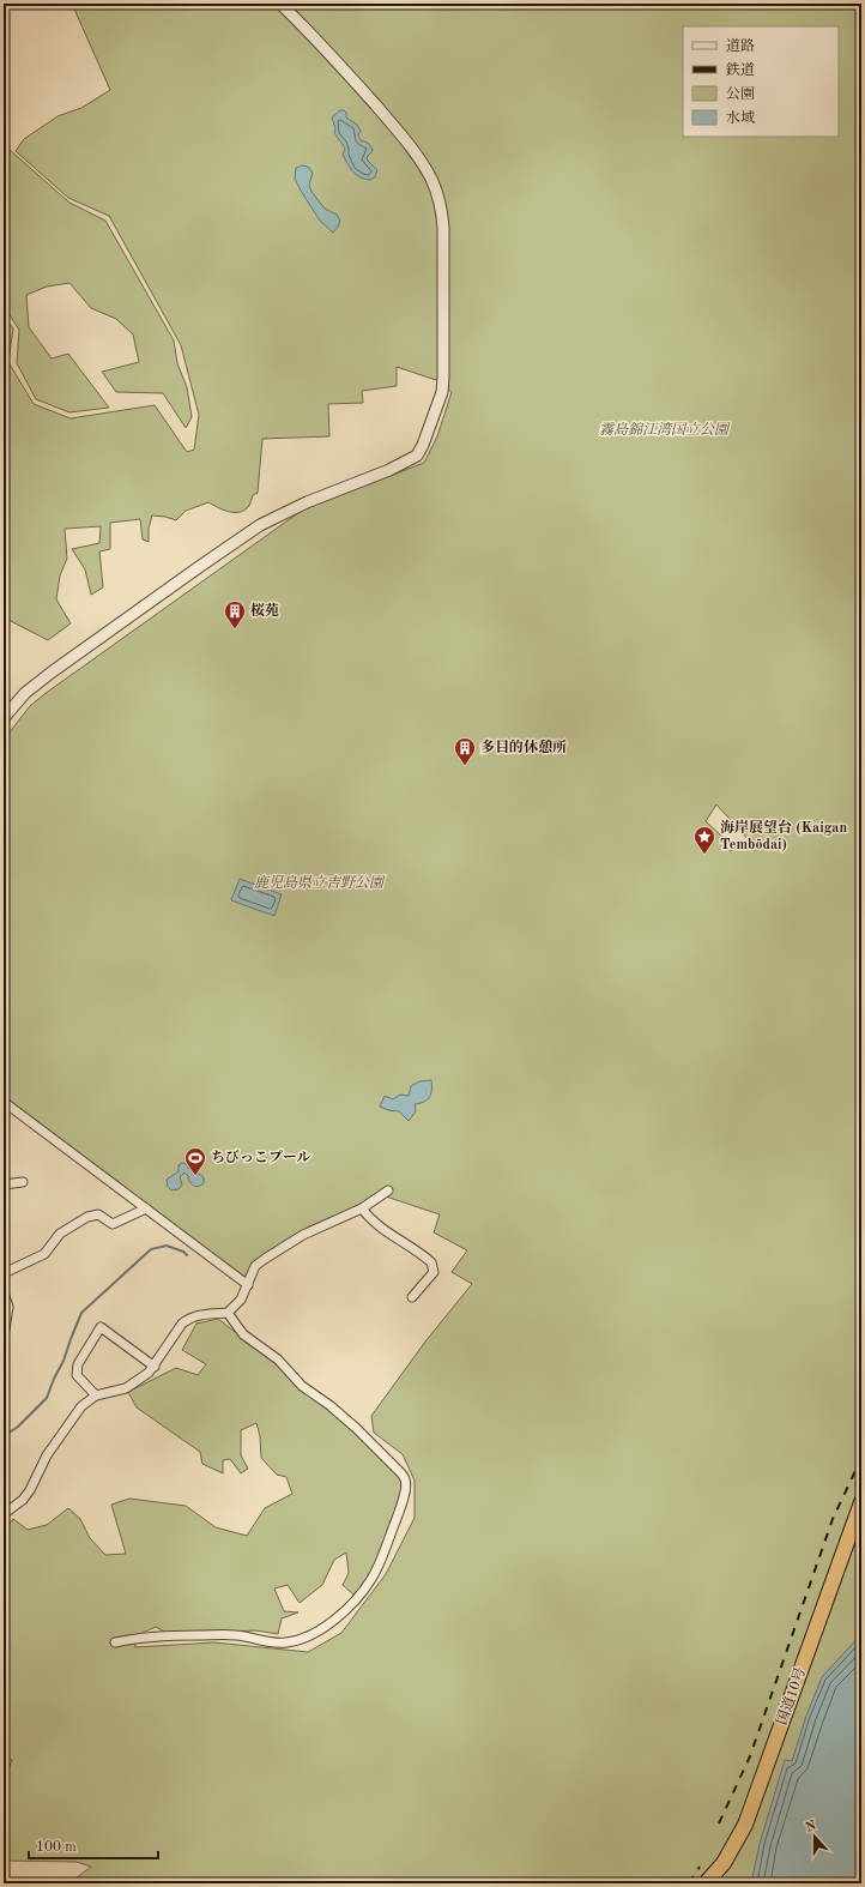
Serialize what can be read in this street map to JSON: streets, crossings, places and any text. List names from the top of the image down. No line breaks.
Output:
{"streets":{"highway":["国道10号"]},"parks":["霧島錦江湾国立公園","鹿児島県立吉野公園"],"places":{"building":["桜苑","多目的休憩所"],"place":["海岸展望台 (Kaigan Tembōdai)"],"sports":["ちびっこプール"]},"legend":["道路","鉄道","公園","水域"],"scale_bar":"100 m","north":"top"}
